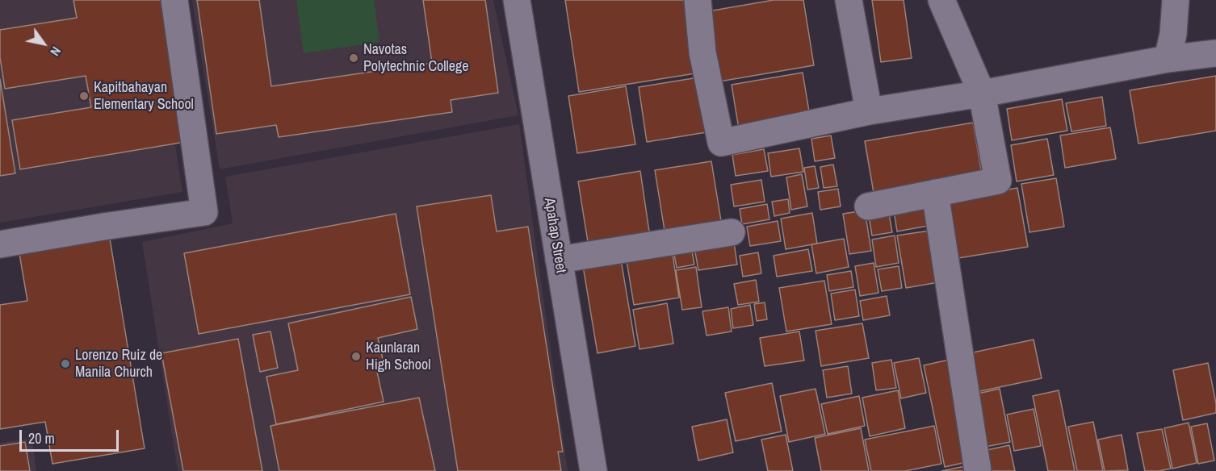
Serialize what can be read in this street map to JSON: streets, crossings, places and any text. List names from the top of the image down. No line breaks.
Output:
{"streets":{"street":["Apahap Street"]},"places":["Navotas Polytechnic College","Kapitbahayan Elementary School","Kaunlaran High School","Lorenzo Ruiz de Manila Church"],"scale_bar":"20 m","north":"bottom right"}
